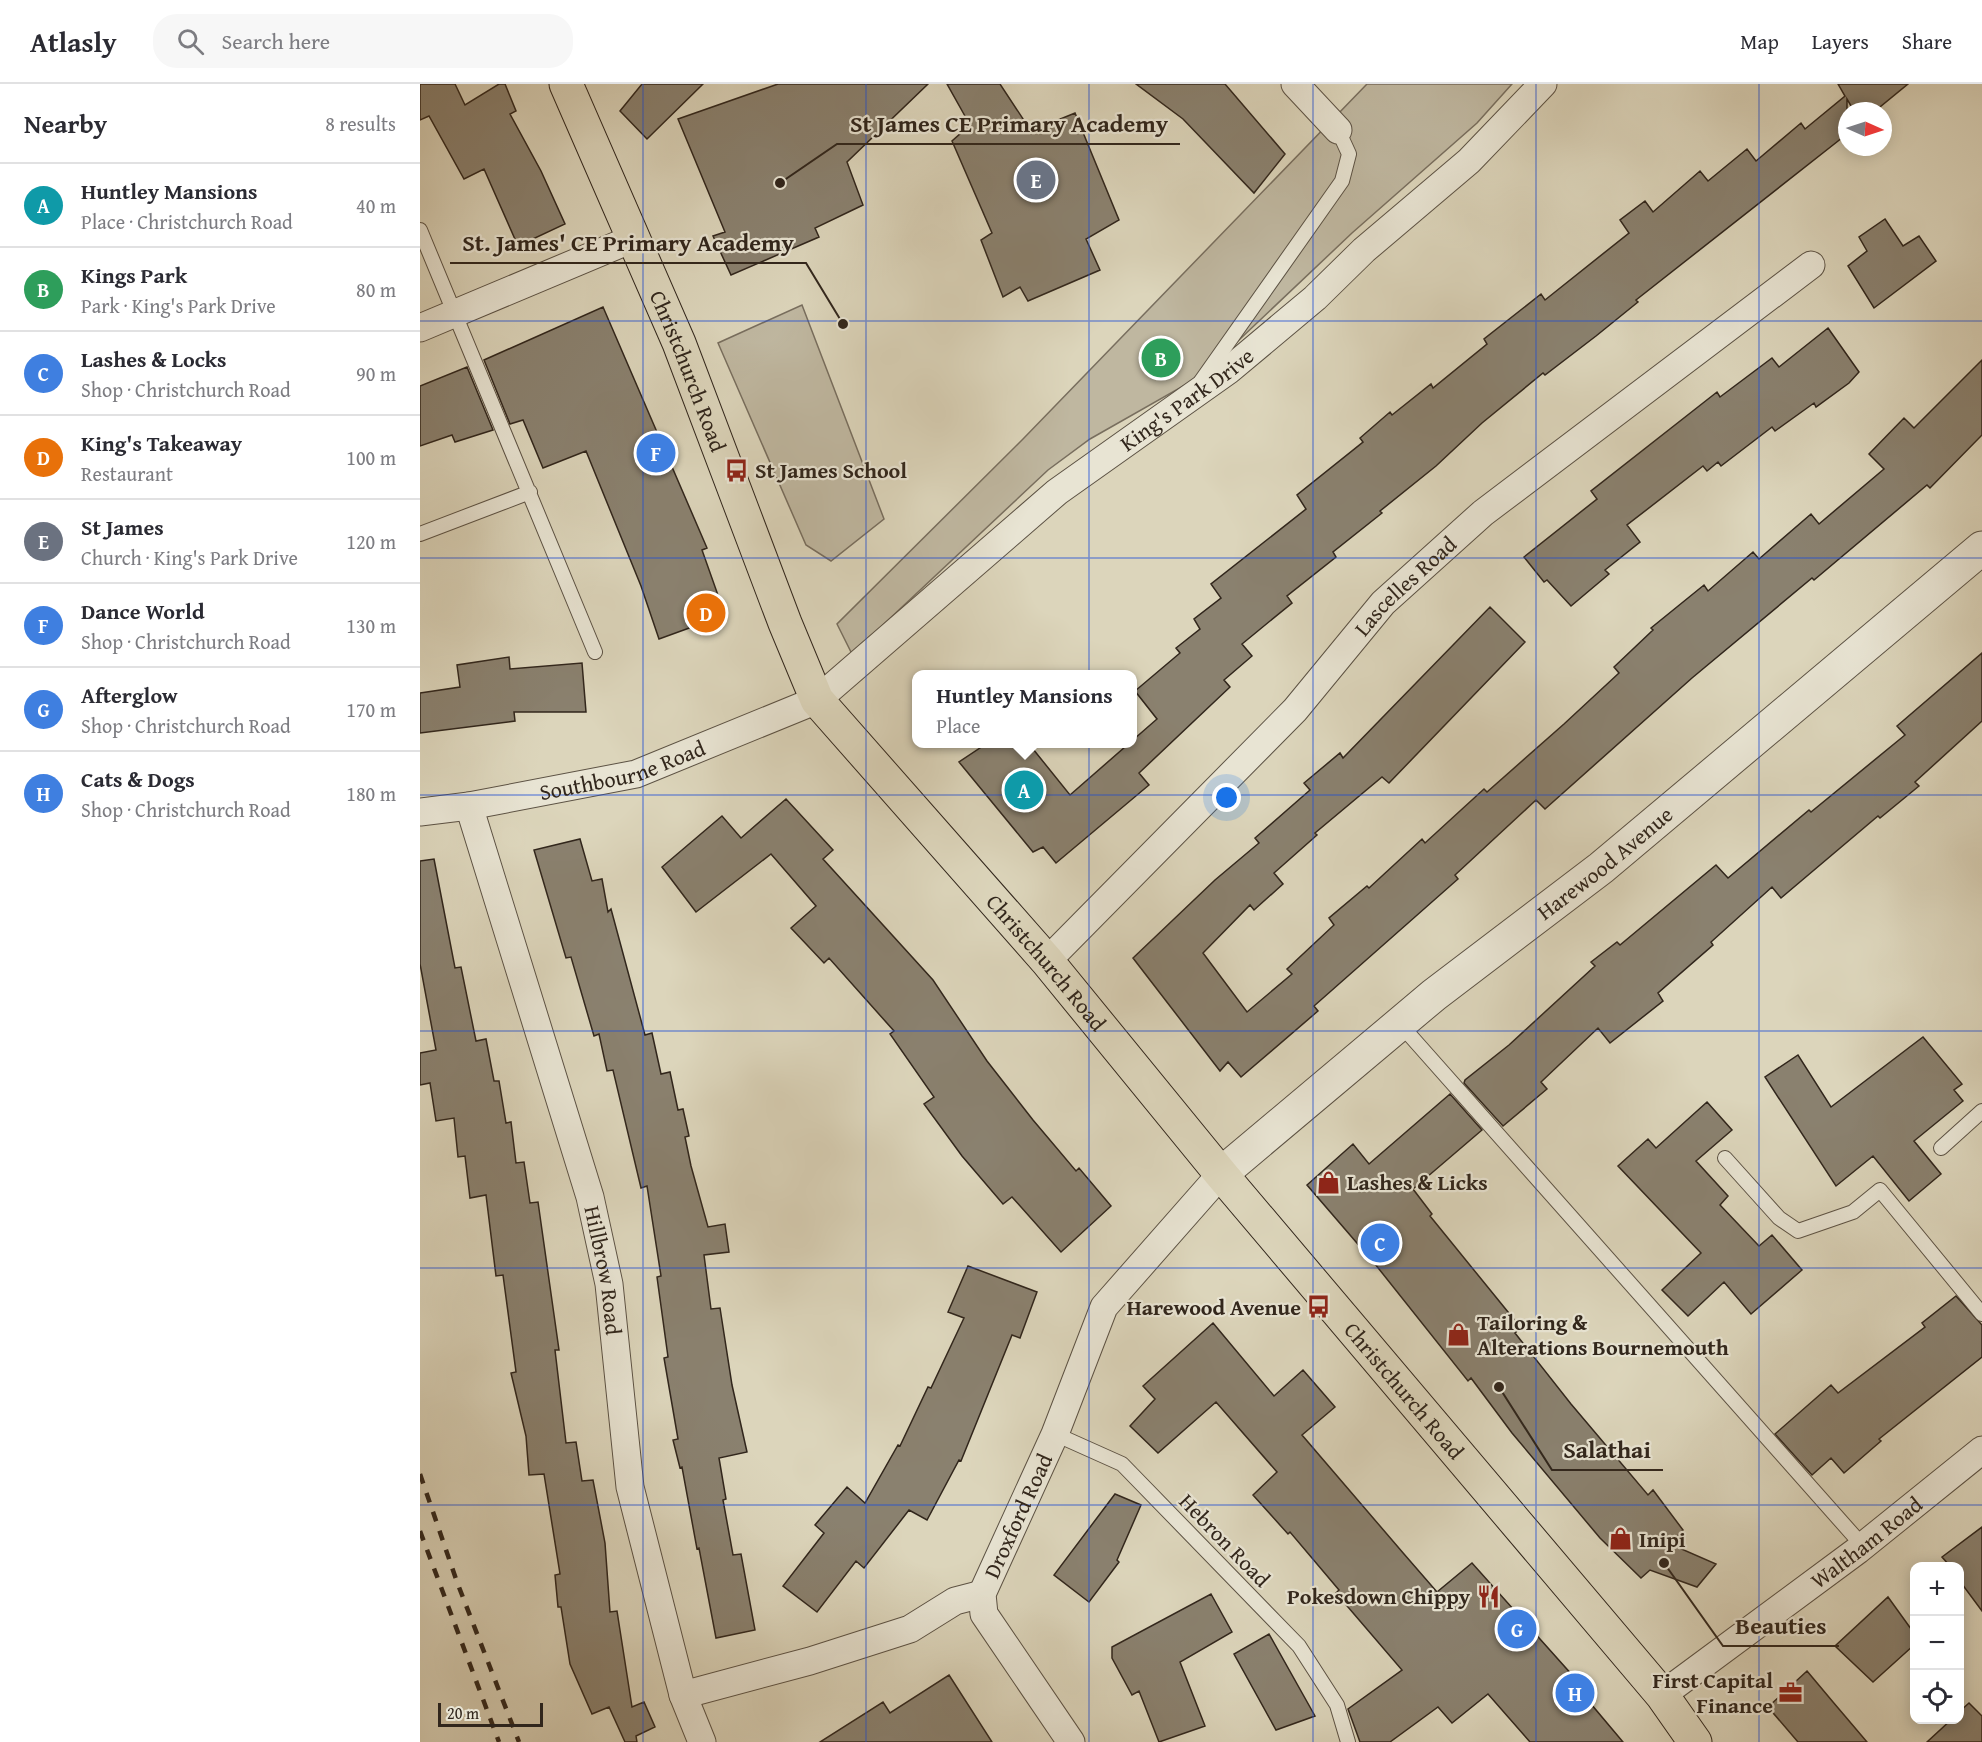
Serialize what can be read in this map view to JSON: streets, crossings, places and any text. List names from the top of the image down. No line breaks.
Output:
{"streets":{"main road":["Christchurch Road"],"street":["King's Park Drive","Lascelles Road","Southbourne Road","Harewood Avenue","Hillbrow Road","Droxford Road","Waltham Road"],"lane":["Hebron Road"]},"crossings":[["Christchurch Road","King's Park Drive"],["Christchurch Road","Lascelles Road"],["Christchurch Road","Southbourne Road"],["Christchurch Road","Harewood Avenue"],["Christchurch Road","Droxford Road"],["Christchurch Road","Waltham Road"],["King's Park Drive","Southbourne Road"],["Southbourne Road","Hillbrow Road"],["Harewood Avenue","Droxford Road"],["Hillbrow Road","Droxford Road"],["Droxford Road","Hebron Road"]],"places":{"other":["St James CE Primary Academy","St. James' CE Primary Academy","Salathai","Beauties"],"bus stop":["St James School","Harewood Avenue"],"shop":["Lashes & Licks","Tailoring & Alterations Bournemouth","Inipi"],"restaurant":["Pokesdown Chippy"],"office":["First Capital Finance"]},"scale_bar":"20 m","north":"right","page":{"header":"Atlasly","search":"Search here","nav":["Map","Layers","Share"],"heading":["Nearby","8 results"],"pins":["E","B","F","D","A","C","G","H"],"list":[{"mark":"A","name":"Huntley Mansions","note":"Place · Christchurch Road","value":"40 m"},{"mark":"B","name":"Kings Park","note":"Park · King's Park Drive","value":"80 m"},{"mark":"C","name":"Lashes & Locks","note":"Shop · Christchurch Road","value":"90 m"},{"mark":"D","name":"King's Takeaway","note":"Restaurant","value":"100 m"},{"mark":"E","name":"St James","note":"Church · King's Park Drive","value":"120 m"},{"mark":"F","name":"Dance World","note":"Shop · Christchurch Road","value":"130 m"},{"mark":"G","name":"Afterglow","note":"Shop · Christchurch Road","value":"170 m"},{"mark":"H","name":"Cats & Dogs","note":"Shop · Christchurch Road","value":"180 m"}],"popup":["Huntley Mansions","Place"],"map_buttons":["+","−"],"scale":"20 m"}}
